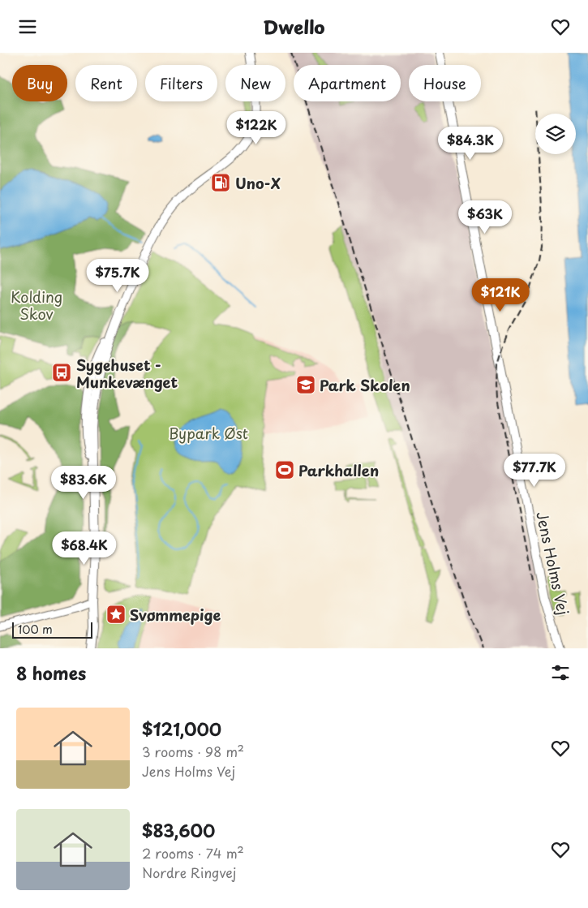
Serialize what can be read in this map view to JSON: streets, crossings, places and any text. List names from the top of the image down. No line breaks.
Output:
{"streets":{"main road":["Jens Holms Vej"]},"parks":["Kolding Skov","Bypark Øst"],"places":{"fuel station":["Uno-X"],"bus stop":["Sygehuset - Munkevænget"],"school or university":["Park Skolen"],"sports":["Parkhallen"],"place":["Svømmepige"]},"scale_bar":"100 m","page":{"header":"Dwello","chip":["Buy","Rent","Filters","New","Apartment","House"],"price":["$122K","$84.3K","$63K","$75.7K","$121K","$77.7K","$83.6K","$68.4K"],"scale":"100 m","heading":"8 homes","list":[{"name":"$121,000","note":"3 rooms · 98 m² · Jens Holms Vej"},{"name":"$83,600","note":"2 rooms · 74 m² · Nordre Ringvej"}]}}
